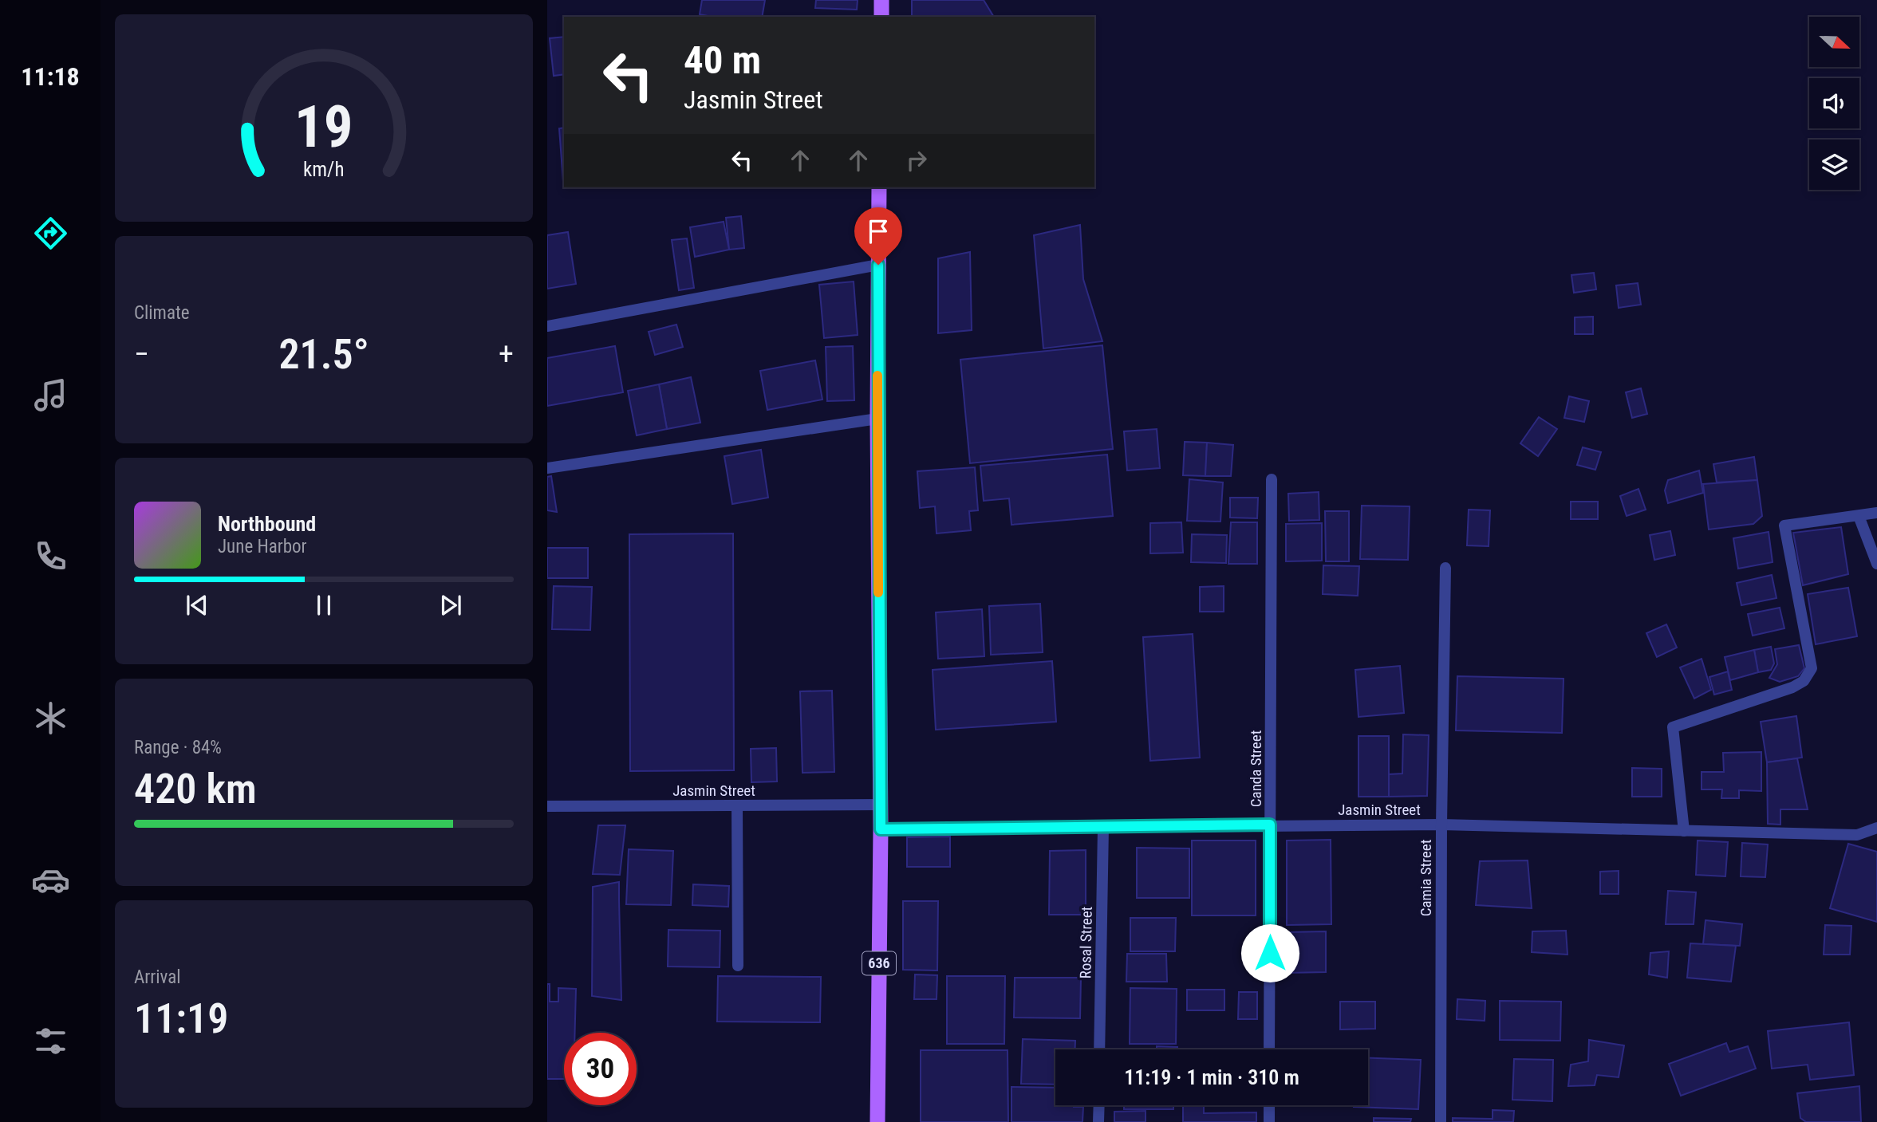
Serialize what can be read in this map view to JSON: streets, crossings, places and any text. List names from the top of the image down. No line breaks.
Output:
{"streets":{"main road":["636"],"street":["Canda Street","Jasmin Street","Camia Street","Rosal Street"]},"crossings":[["Canda Street","Jasmin Street"],["Jasmin Street","Camia Street"],["Jasmin Street","Rosal Street"],["Jasmin Street","636"]],"north":"right","page":{"tabs":"11:18","turn":["40 m","Jasmin Street"],"tile":["Climate",["Range · 84%","420 km"],["Arrival","11:19"]],"heat":["−","21.5°","+"],"song":["Northbound","June Harbor"],"limit":"30","trip":"11:19 · 1 min · 310 m","gauge":["19","km/h"]}}
